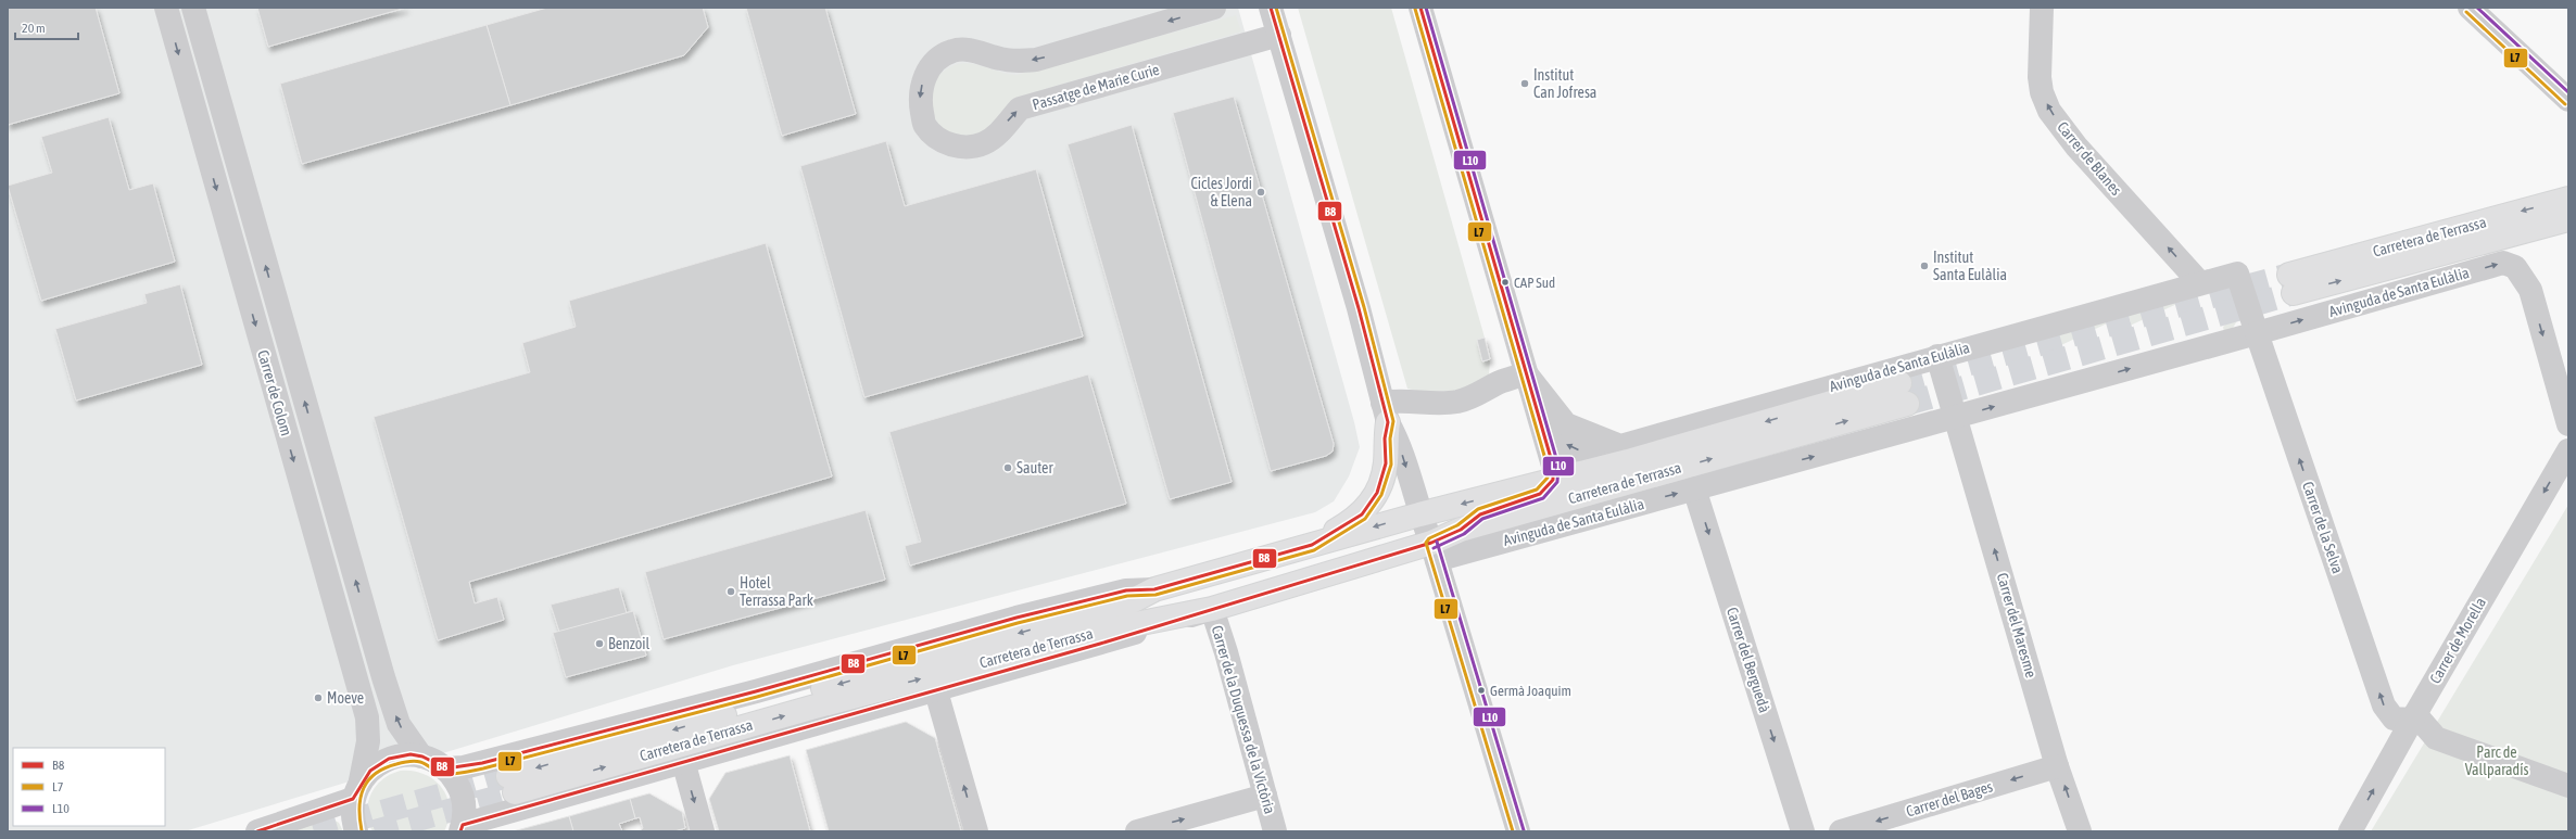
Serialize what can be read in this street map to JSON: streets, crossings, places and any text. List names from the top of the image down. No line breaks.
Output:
{"streets":{"main road":["Carretera de Terrassa"],"street":["Passatge de Marie Curie","Carrer de Blanes","Avinguda de Santa Eulàlia","Carrer de Colom","Carrer de la Selva","Carrer del Maresme","Carrer de Morella","Carrer del Berguedà","Carrer de la Duquessa de la Victòria","Carrer del Bages"]},"crossings":[["Carrer de Blanes","Avinguda de Santa Eulàlia"],["Carretera de Terrassa","Avinguda de Santa Eulàlia"],["Carretera de Terrassa","Carrer de la Duquessa de la Victòria"],["Avinguda de Santa Eulàlia","Carrer de la Selva"],["Avinguda de Santa Eulàlia","Carrer del Maresme"],["Avinguda de Santa Eulàlia","Carrer del Berguedà"],["Carrer de la Selva","Carrer de Morella"],["Carrer del Maresme","Carrer del Bages"]],"one_way":["Carrer de Blanes","Carrer de la Selva","Carrer del Maresme","Carrer de Morella","Carrer del Berguedà","Carrer del Bages"],"parks":["Parc de Vallparadís"],"places":["Institut Can Jofresa","Cicles Jordi & Elena","Institut Santa Eulàlia","CAP Sud","Sauter","Hotel Terrassa Park","Benzoil","Germà Joaquim","Moeve"],"lines":["transit line B8","transit line L7","transit line L10"],"legend":["B8","L7","L10"],"scale_bar":"20 m"}
